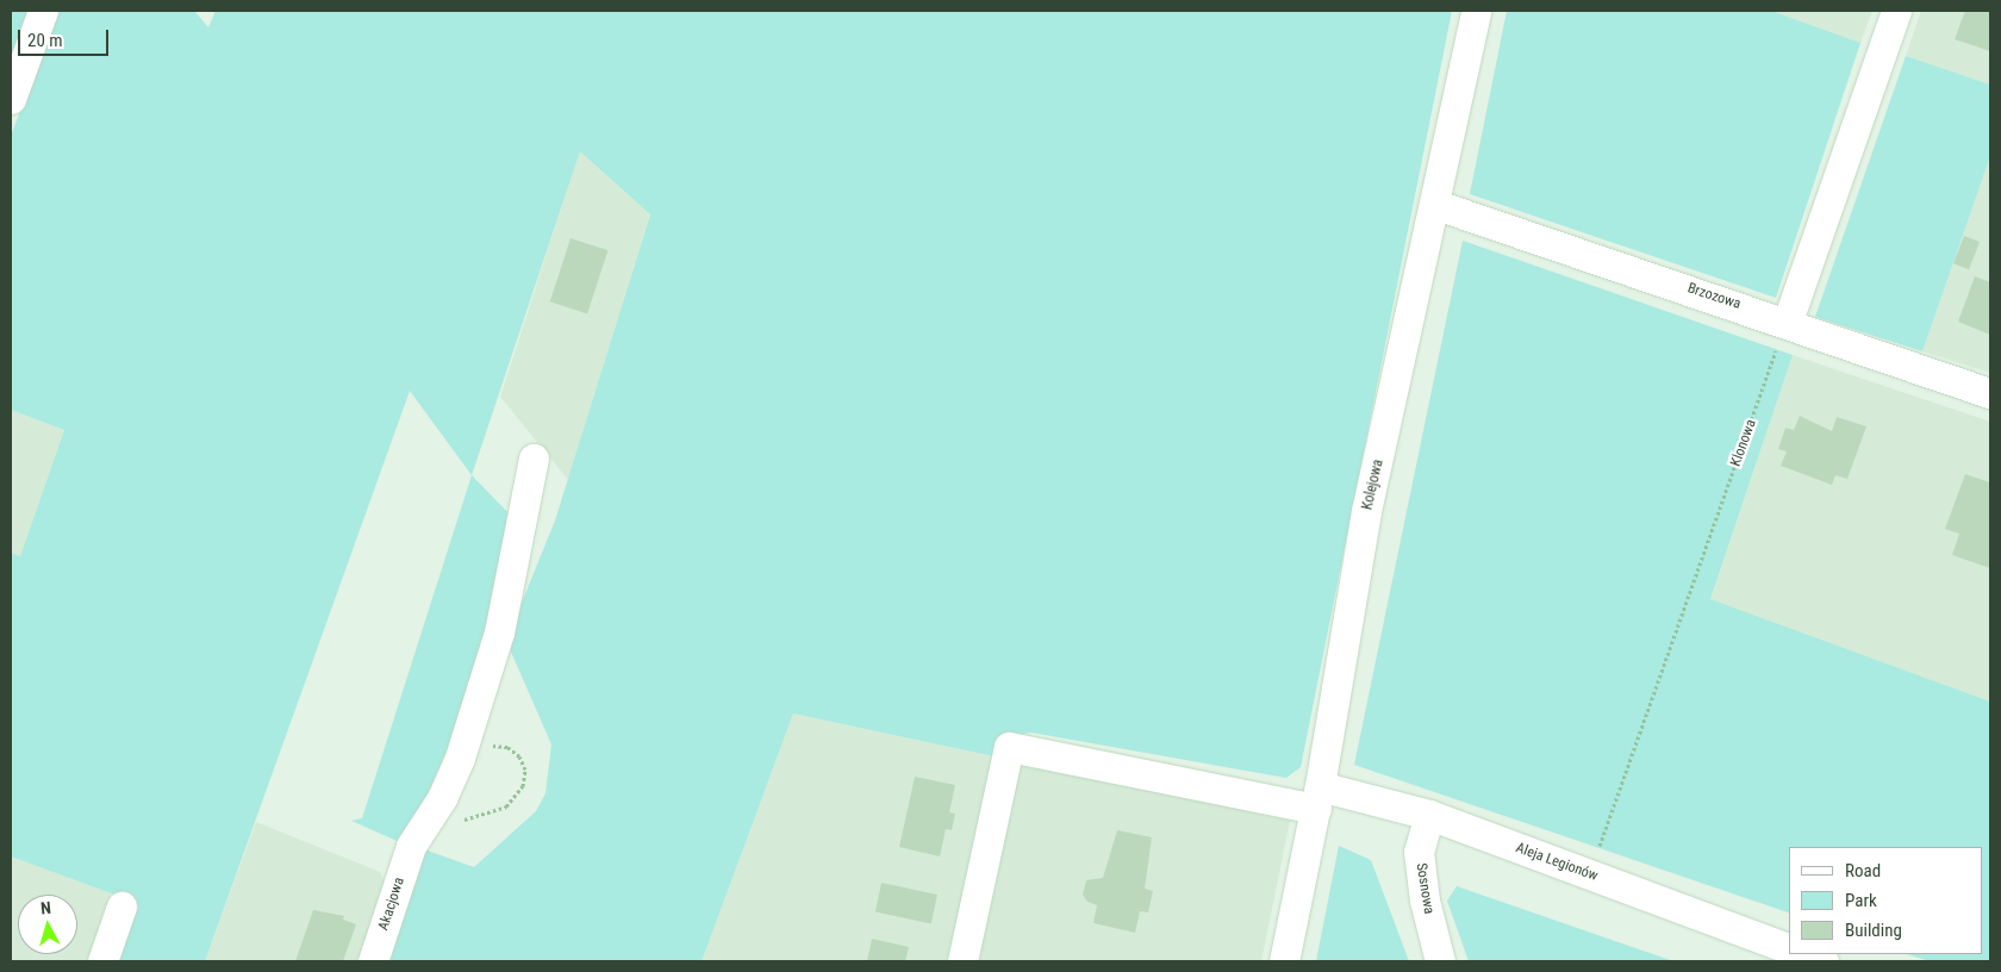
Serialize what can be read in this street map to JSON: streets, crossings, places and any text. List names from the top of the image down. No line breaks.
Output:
{"streets":{"street":["Brzozowa","Kolejowa","Aleja Legionów","Sosnowa","Akacjowa"],"path":["Klonowa"]},"crossings":[["Brzozowa","Klonowa"],["Brzozowa","Kolejowa"],["Klonowa","Aleja Legionów"],["Kolejowa","Aleja Legionów"],["Aleja Legionów","Sosnowa"]],"legend":["Road","Park","Building"],"scale_bar":"20 m","north":"top"}
